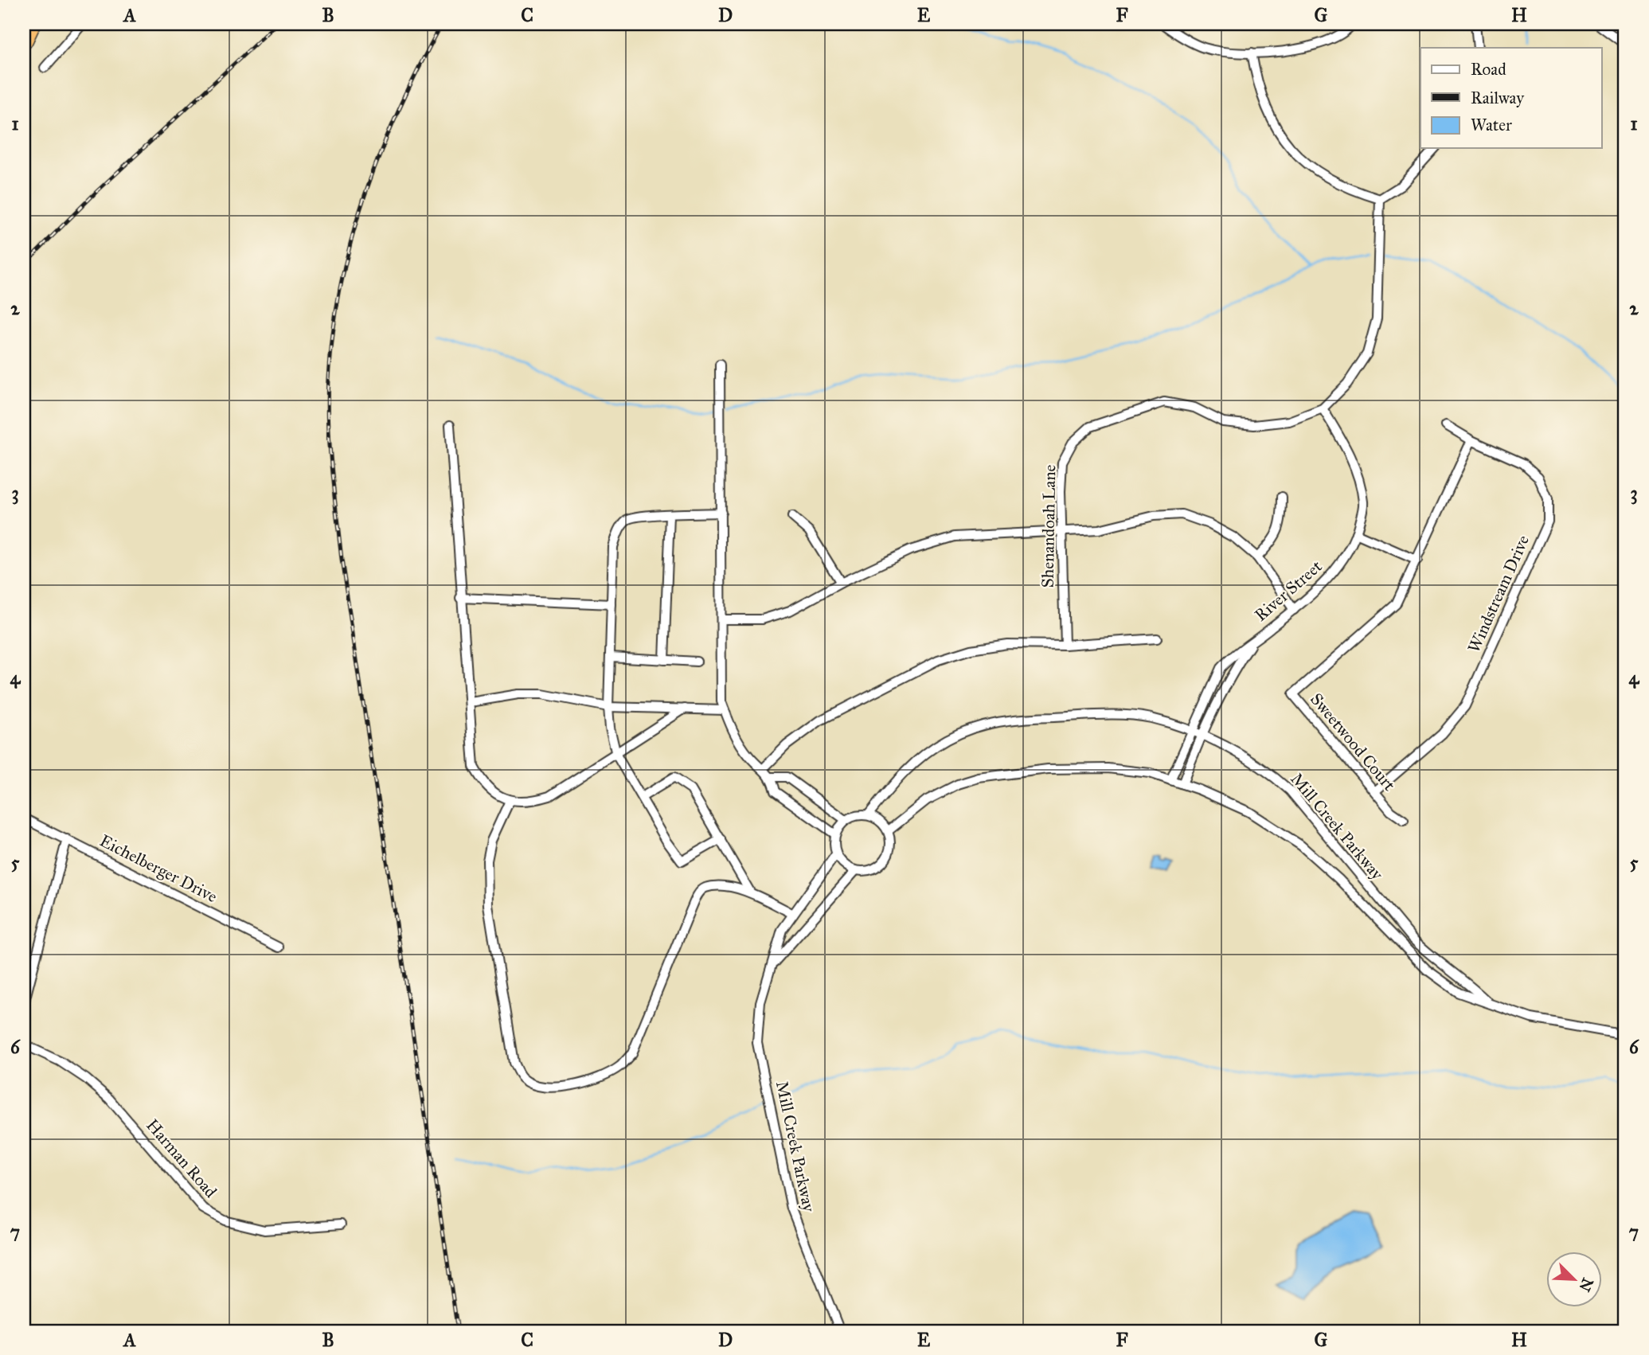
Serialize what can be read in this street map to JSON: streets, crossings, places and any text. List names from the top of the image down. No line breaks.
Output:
{"streets":{"street":["Shenandoah Lane","River Street","Windstream Drive","Sweetwood Court","Mill Creek Parkway","Eichelberger Drive","Harman Road"]},"crossings":[["Shenandoah Lane","River Street"],["River Street","Mill Creek Parkway"],["Windstream Drive","Sweetwood Court"]],"legend":["Road","Railway","Water"],"north":"bottom right","grid":{"columns":["A","B","C","D","E","F","G","H"],"rows":["1","2","3","4","5","6","7"]}}
